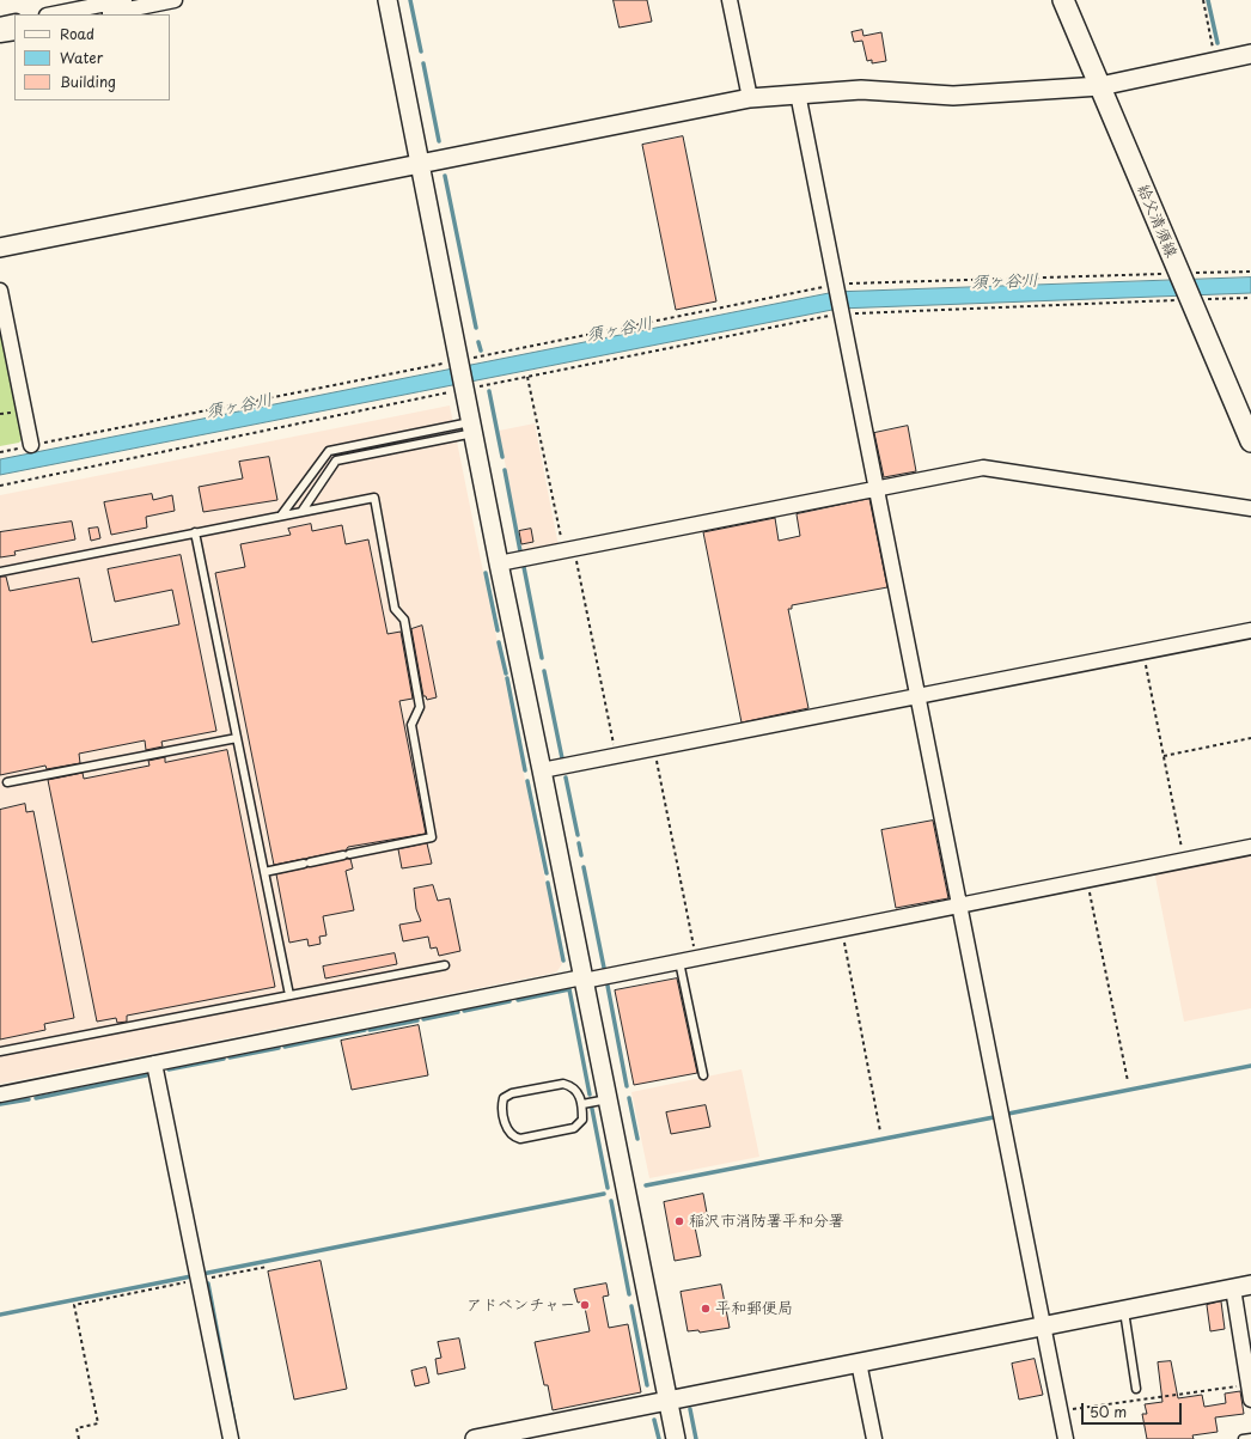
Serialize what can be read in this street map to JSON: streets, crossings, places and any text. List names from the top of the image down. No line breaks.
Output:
{"streets":{"main road":["給父清須線"]},"water":["須ヶ谷川"],"places":["稲沢市消防署平和分署","アドベンチャー","平和郵便局"],"legend":["Road","Water","Building"],"scale_bar":"50 m"}
